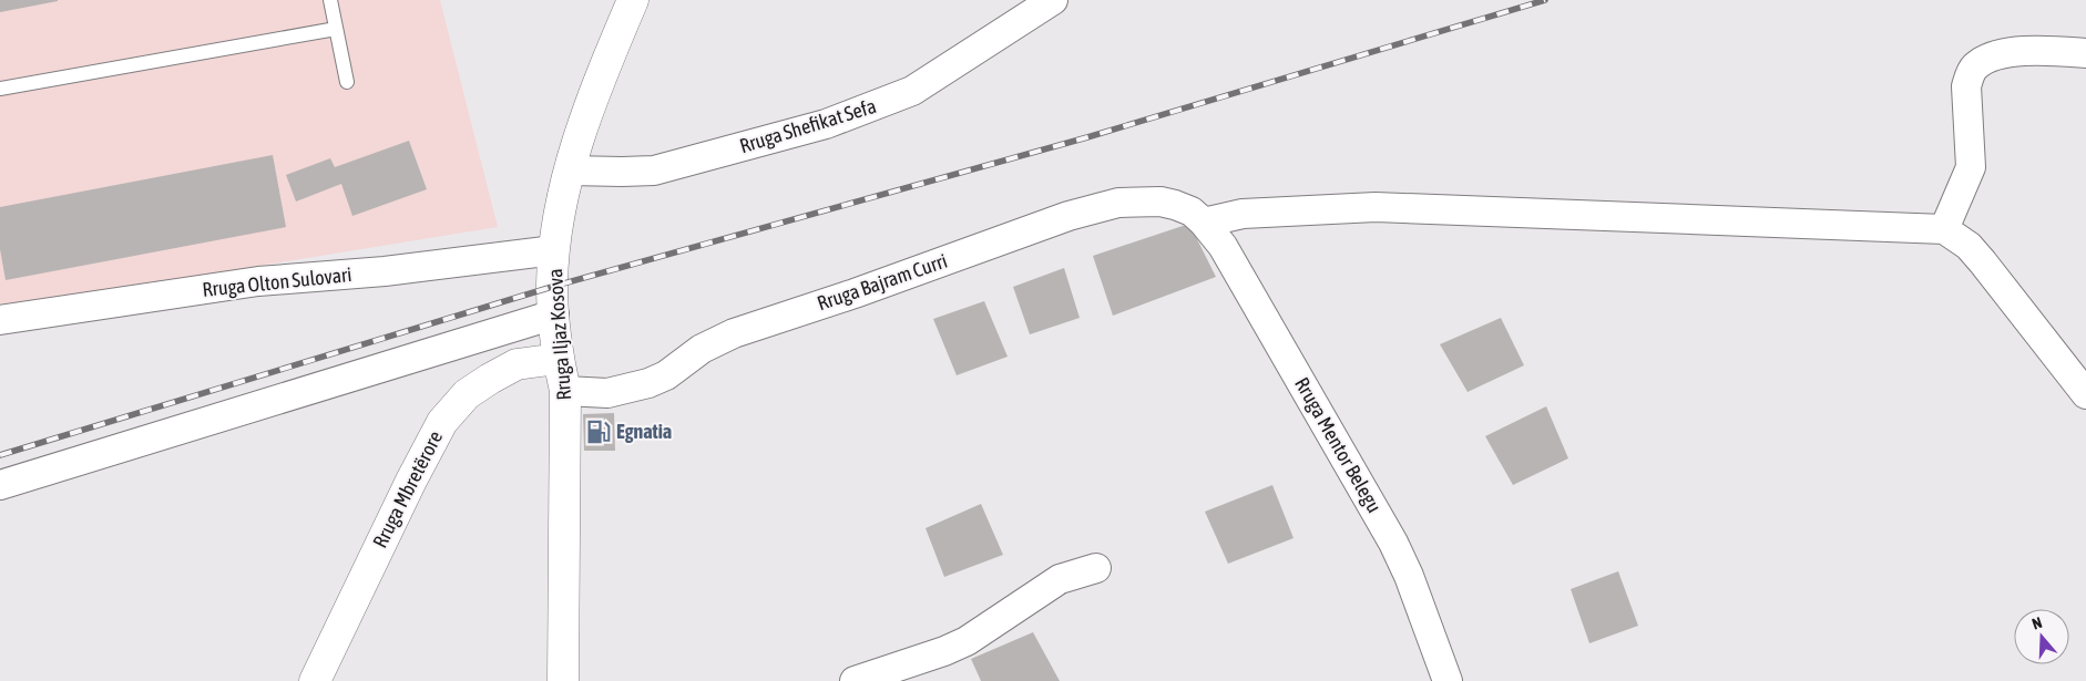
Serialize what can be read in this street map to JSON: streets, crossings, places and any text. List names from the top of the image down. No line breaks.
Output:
{"streets":{"street":["Rruga Shefikat Sefa","Rruga Olton Sulovari","Rruga Bajram Curri","Rruga Iljaz Kosova","Rruga Mentor Belegu","Rruga Mbretërore"]},"crossings":[["Rruga Shefikat Sefa","Rruga Iljaz Kosova"],["Rruga Olton Sulovari","Rruga Iljaz Kosova"],["Rruga Bajram Curri","Rruga Iljaz Kosova"],["Rruga Bajram Curri","Rruga Mentor Belegu"],["Rruga Iljaz Kosova","Rruga Mbretërore"]],"places":{"fuel station":["Egnatia"]},"north":"top"}
